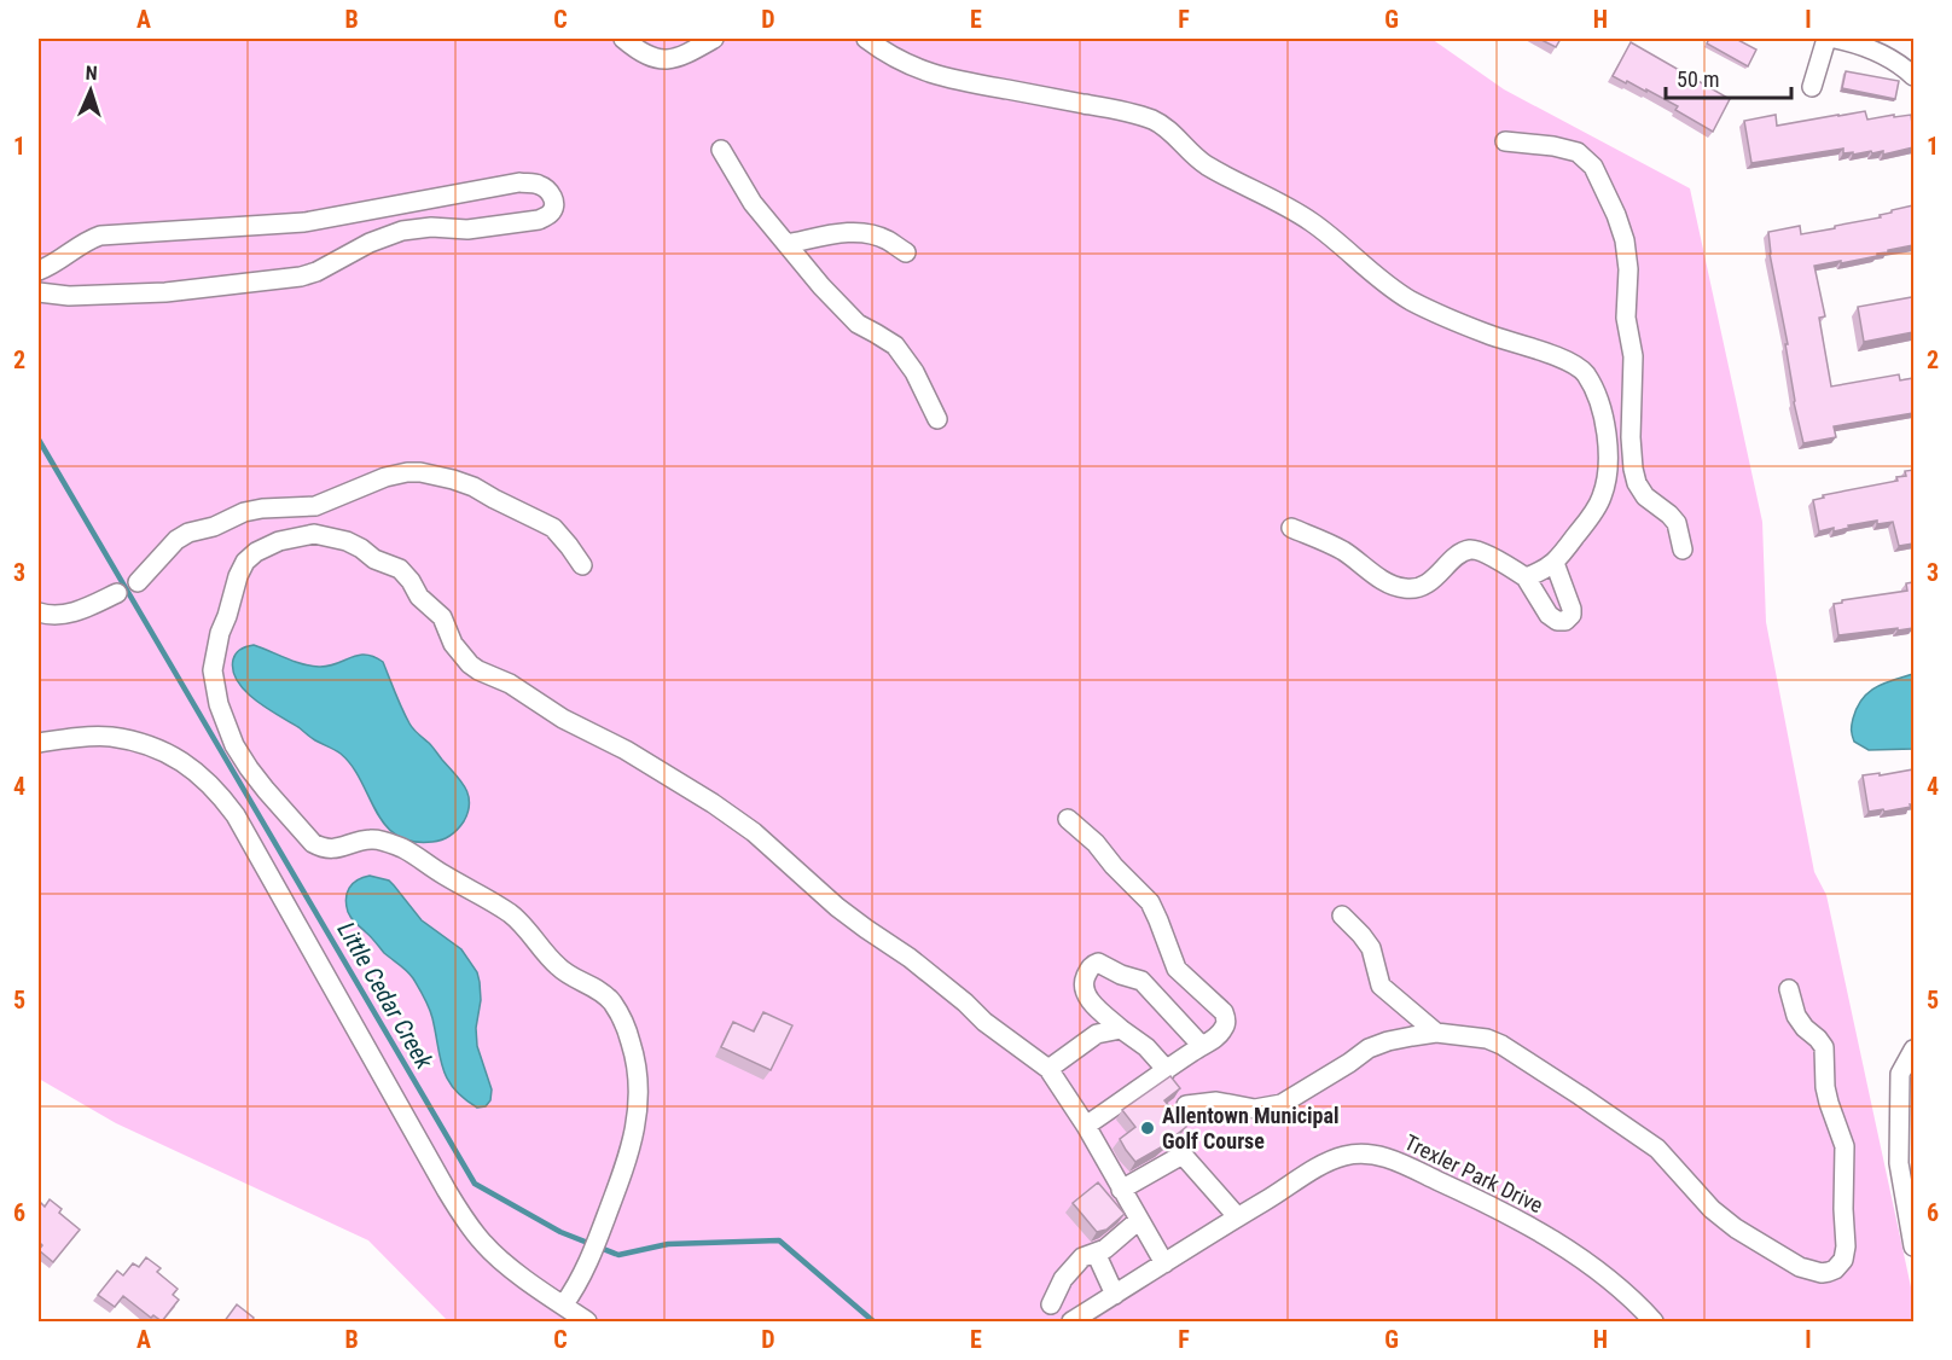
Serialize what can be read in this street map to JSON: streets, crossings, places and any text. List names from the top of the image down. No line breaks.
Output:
{"streets":{"street":["Trexler Park Drive"]},"water":["Little Cedar Creek"],"places":["Allentown Municipal Golf Course"],"scale_bar":"50 m","north":"top","grid":{"columns":["A","B","C","D","E","F","G","H","I"],"rows":["1","2","3","4","5","6"]}}
